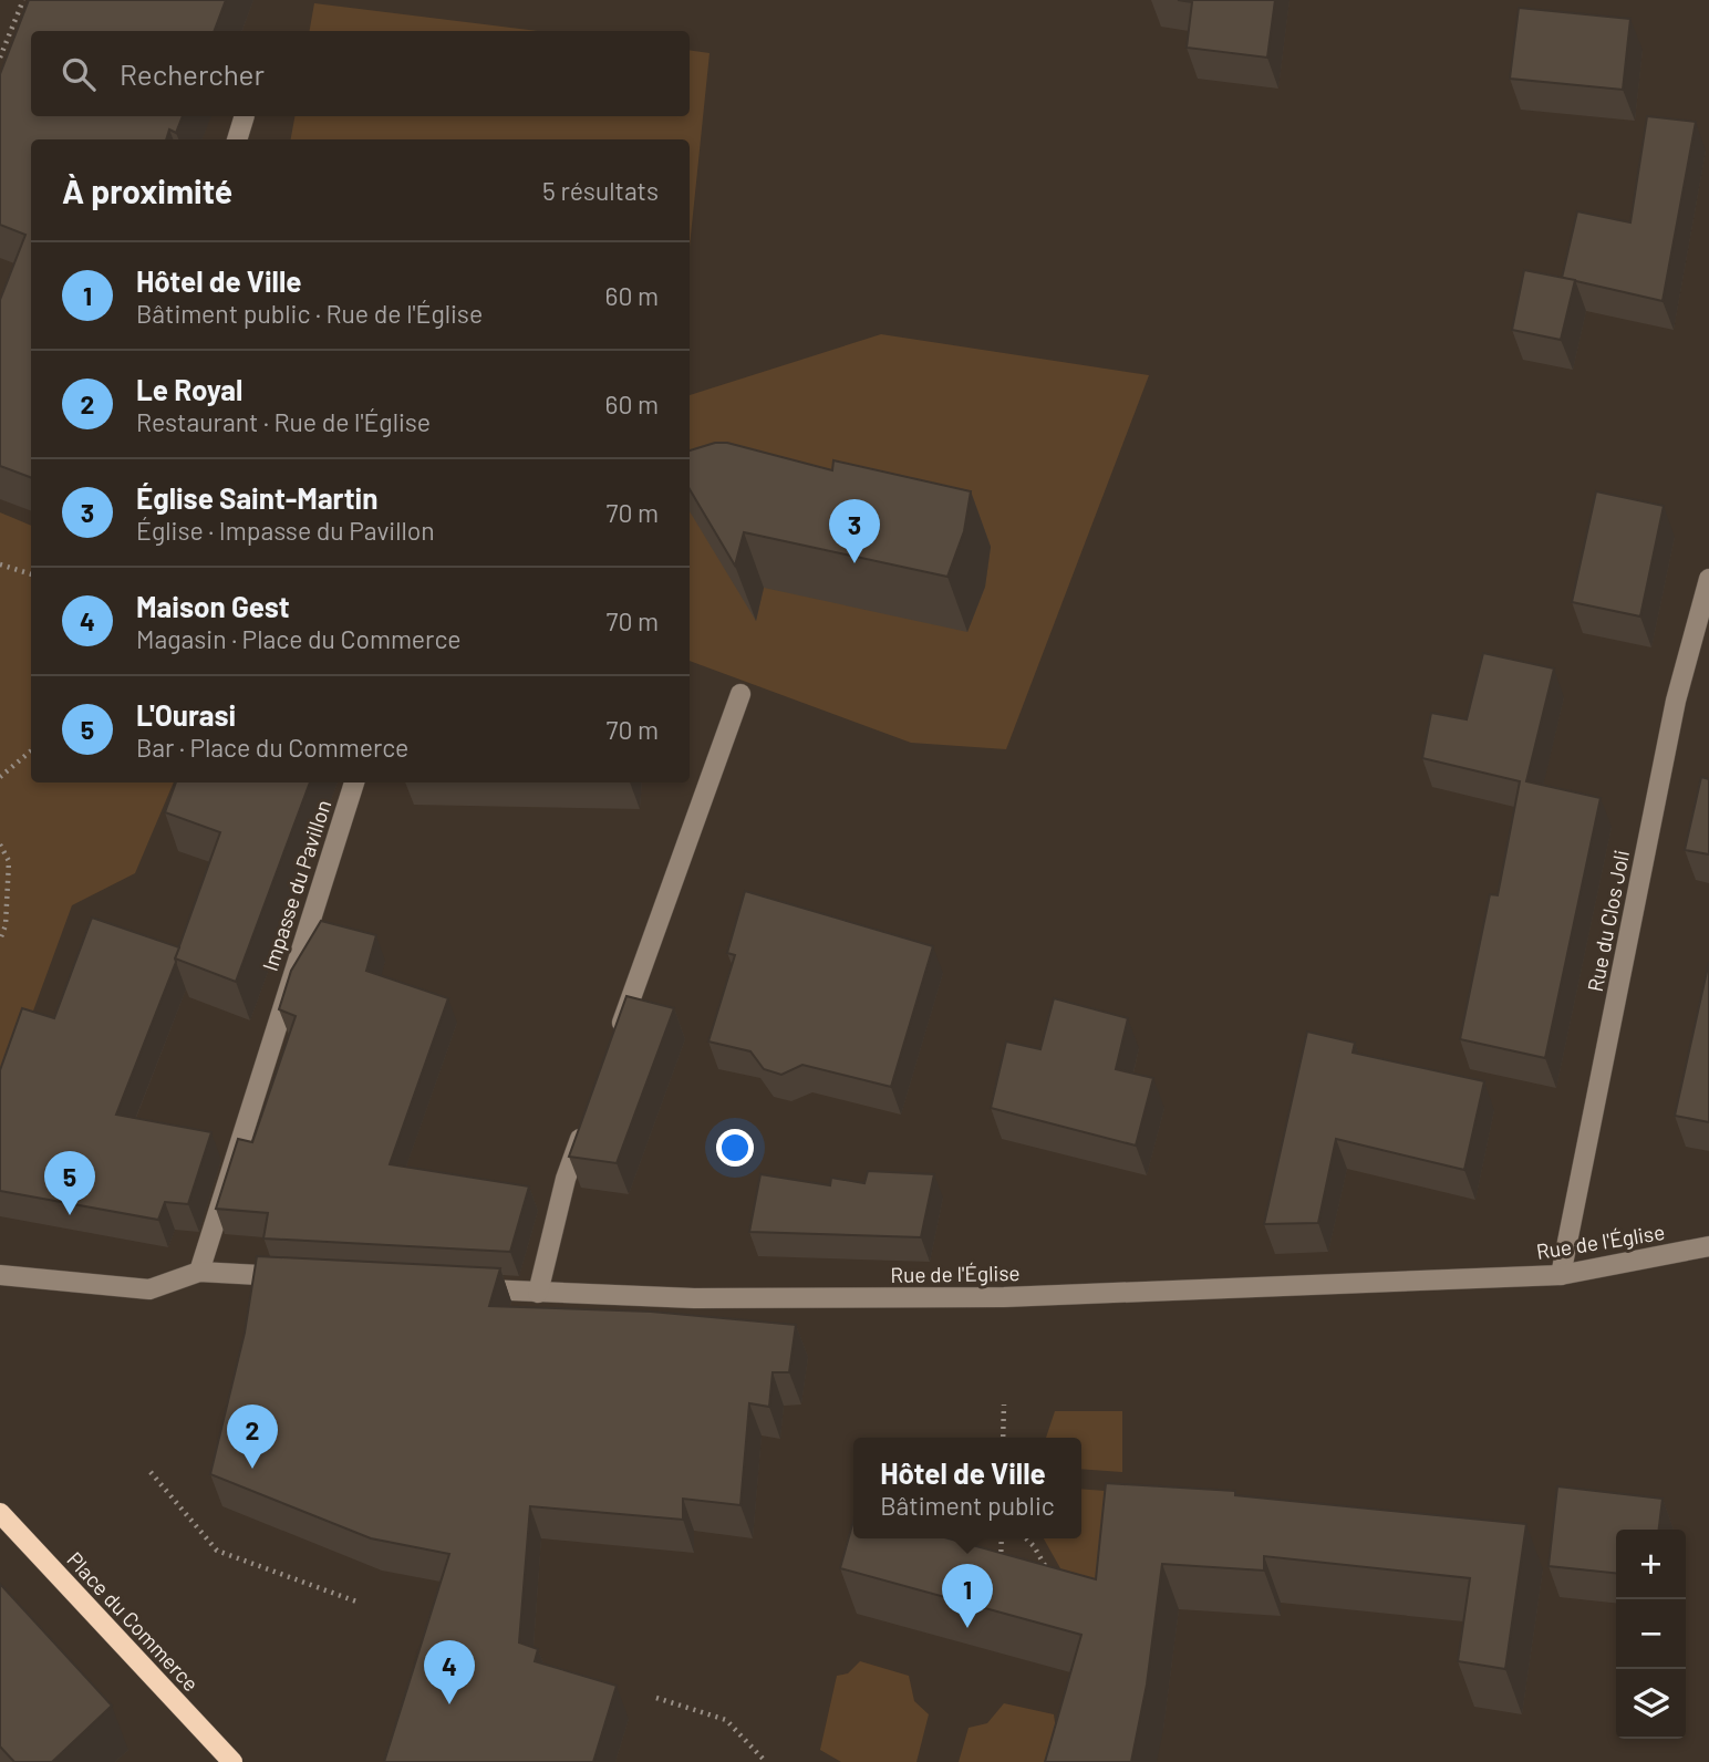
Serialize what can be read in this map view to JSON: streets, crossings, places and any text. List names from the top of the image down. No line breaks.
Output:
{"streets":{"main road":["Place du Commerce"],"street":["Impasse du Pavillon","Rue du Clos Joli","Rue de l'Église"]},"crossings":[["Rue du Clos Joli","Rue de l'Église"]],"page":{"search":"Rechercher","heading":["À proximité","5 résultats"],"list":[{"mark":"1","name":"Hôtel de Ville","note":"Bâtiment public · Rue de l'Église","value":"60 m"},{"mark":"2","name":"Le Royal","note":"Restaurant · Rue de l'Église","value":"60 m"},{"mark":"3","name":"Église Saint-Martin","note":"Église · Impasse du Pavillon","value":"70 m"},{"mark":"4","name":"Maison Gest","note":"Magasin · Place du Commerce","value":"70 m"},{"mark":"5","name":"L'Ourasi","note":"Bar · Place du Commerce","value":"70 m"}],"pins":["3","5","2","1","4"],"popup":["Hôtel de Ville","Bâtiment public"],"map_buttons":["+","−"]}}
